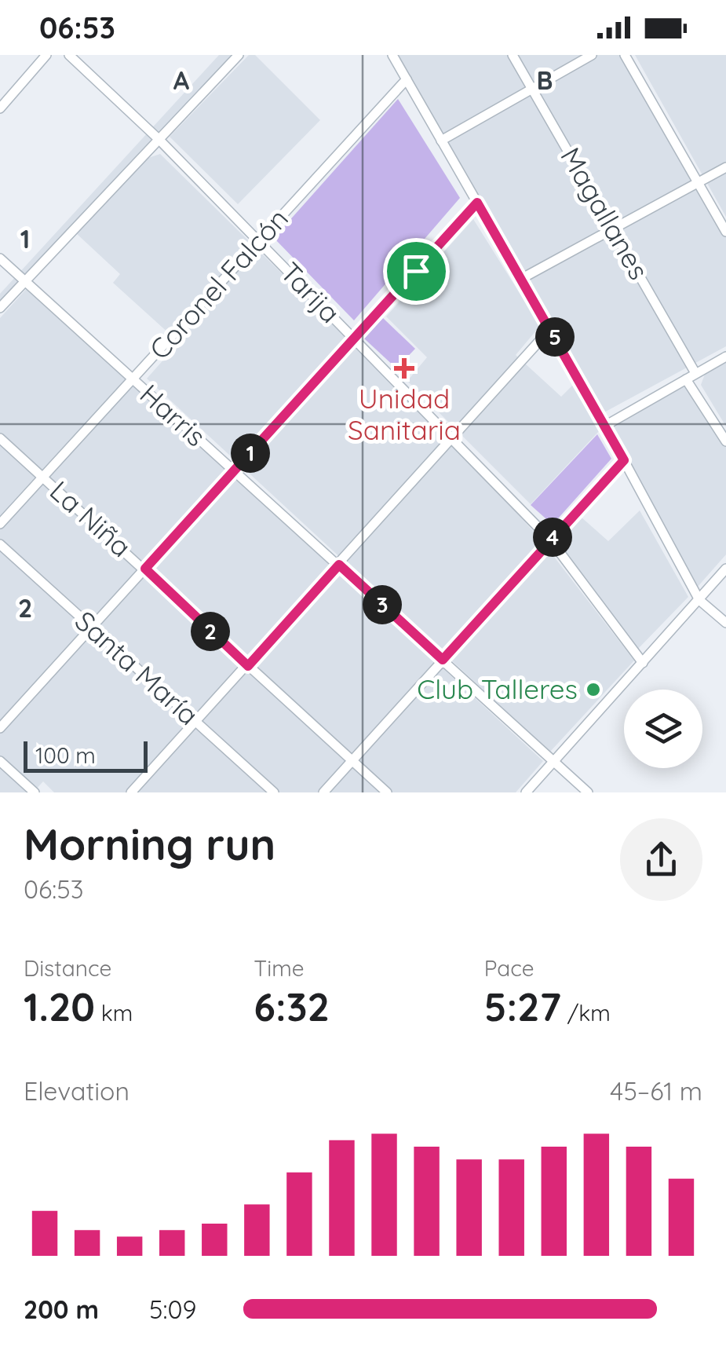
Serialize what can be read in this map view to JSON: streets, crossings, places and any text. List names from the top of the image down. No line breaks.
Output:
{"streets":{"street":["Magallanes","Coronel Falcón","Tarija","Harris","La Niña","Santa María"]},"crossings":[["Coronel Falcón","Tarija"],["Coronel Falcón","Harris"],["Coronel Falcón","La Niña"]],"places":{"health":["Unidad Sanitaria"],"other":["Club Talleres"]},"scale_bar":"100 m","page":{"status":"06:53","pins":["5","1","4","3","2"],"scale":"100 m","heading":["Morning run","06:53"],"stats":[["Distance","1.20 km"],["Time","6:32"],["Pace","5:27 /km"]],"chart":["Elevation","45–61 m"],"list":[{"name":"200 m","note":"5:09"}]},"grid":{"columns":["A","B"],"rows":["1","2"]}}
